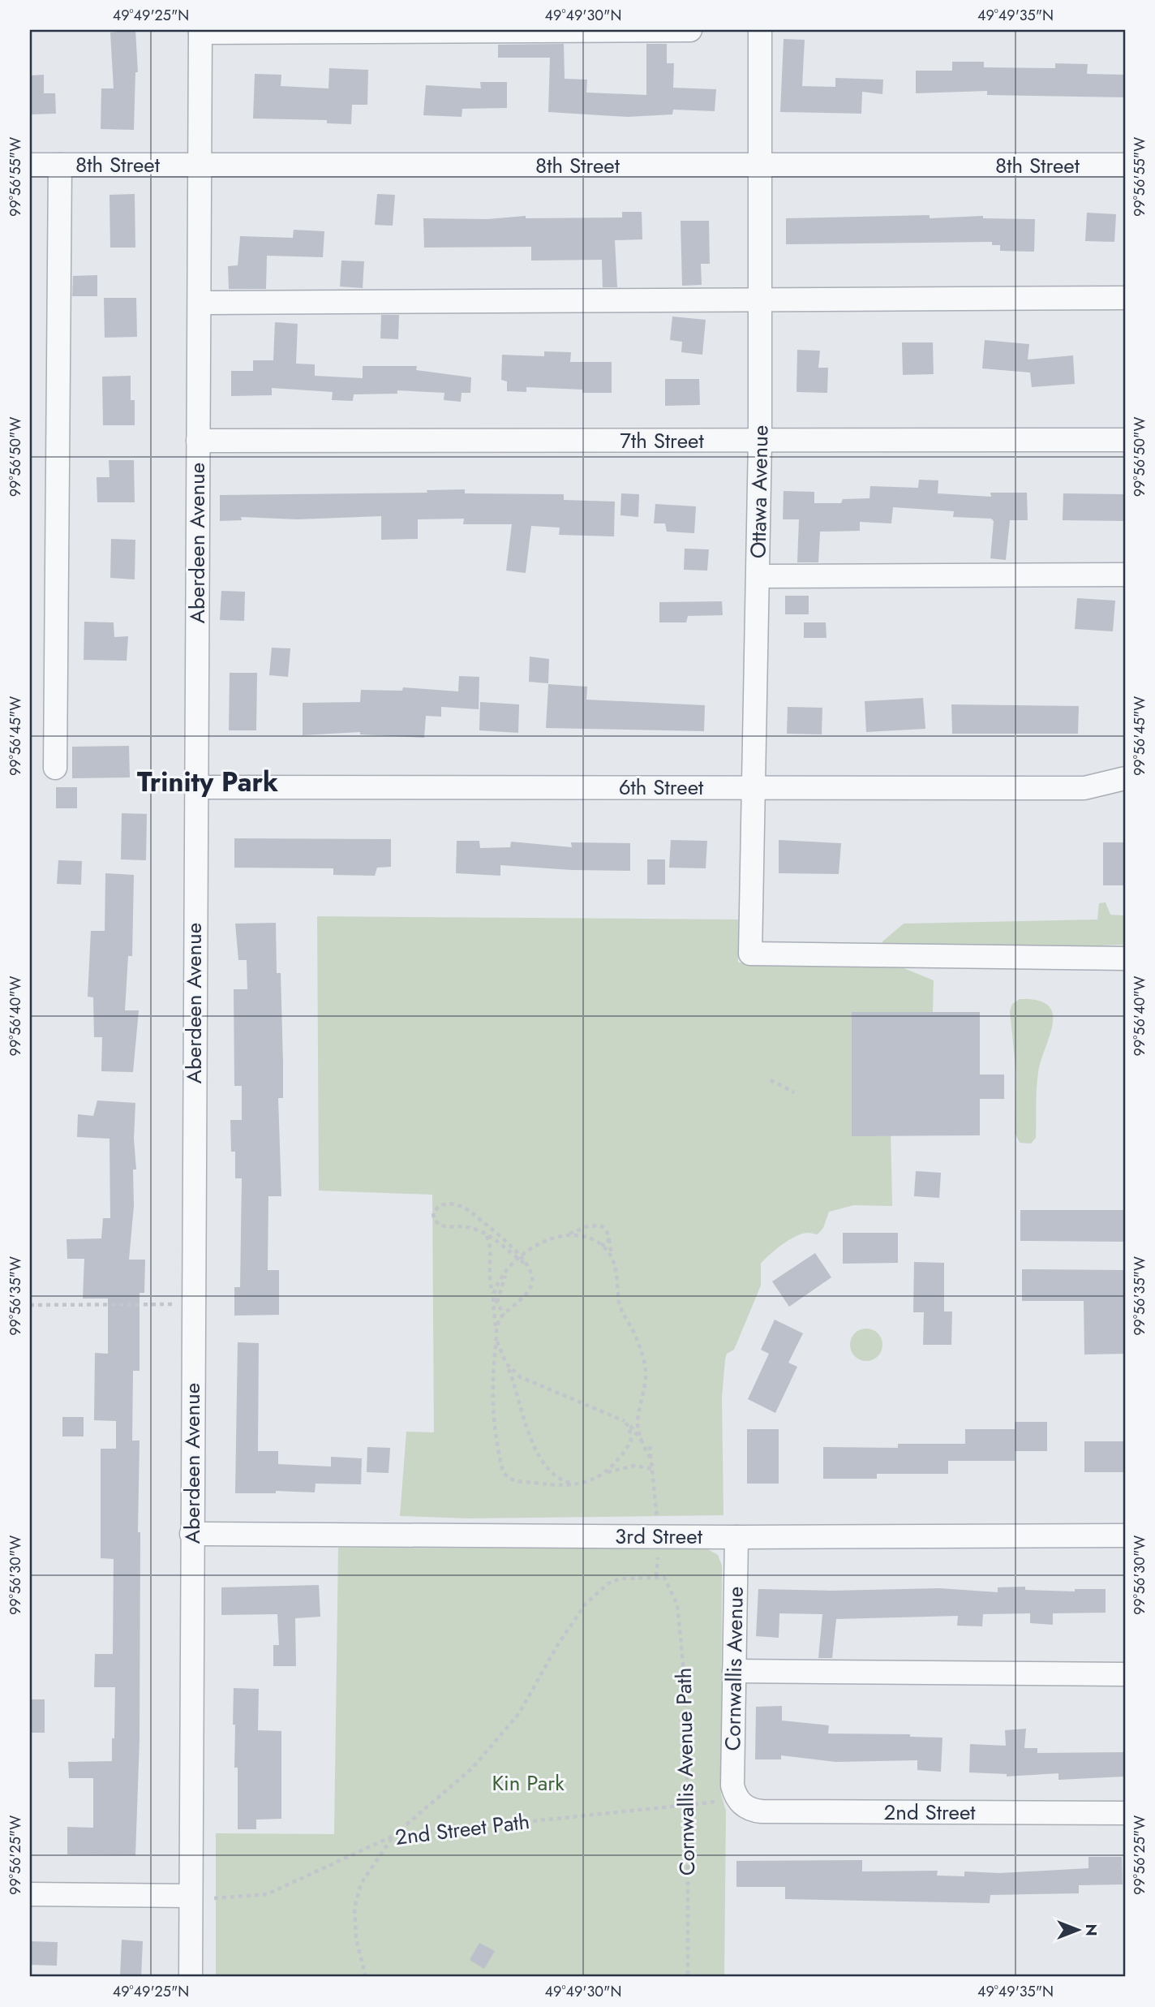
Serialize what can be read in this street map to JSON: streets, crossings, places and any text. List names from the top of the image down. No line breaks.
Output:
{"streets":{"street":["8th Street","7th Street","Ottawa Avenue","Aberdeen Avenue","6th Street","3rd Street","Cornwallis Avenue","2nd Street"],"path":["Cornwallis Avenue Path","2nd Street Path"]},"crossings":[["8th Street","Ottawa Avenue"],["8th Street","Aberdeen Avenue"],["7th Street","Ottawa Avenue"],["7th Street","Aberdeen Avenue"],["Ottawa Avenue","6th Street"],["Aberdeen Avenue","6th Street"],["Aberdeen Avenue","3rd Street"],["3rd Street","Cornwallis Avenue"],["Cornwallis Avenue","2nd Street"],["Cornwallis Avenue","2nd Street Path"],["Cornwallis Avenue Path","2nd Street Path"],["2nd Street","2nd Street Path"]],"districts":["Trinity Park"],"parks":["Kin Park"],"north":"right","coordinates":["49°49'25\"N","49°49'30\"N","49°49'35\"N","99°56'55\"W","99°56'50\"W","99°56'45\"W","99°56'40\"W","99°56'35\"W","99°56'30\"W","99°56'25\"W"]}
